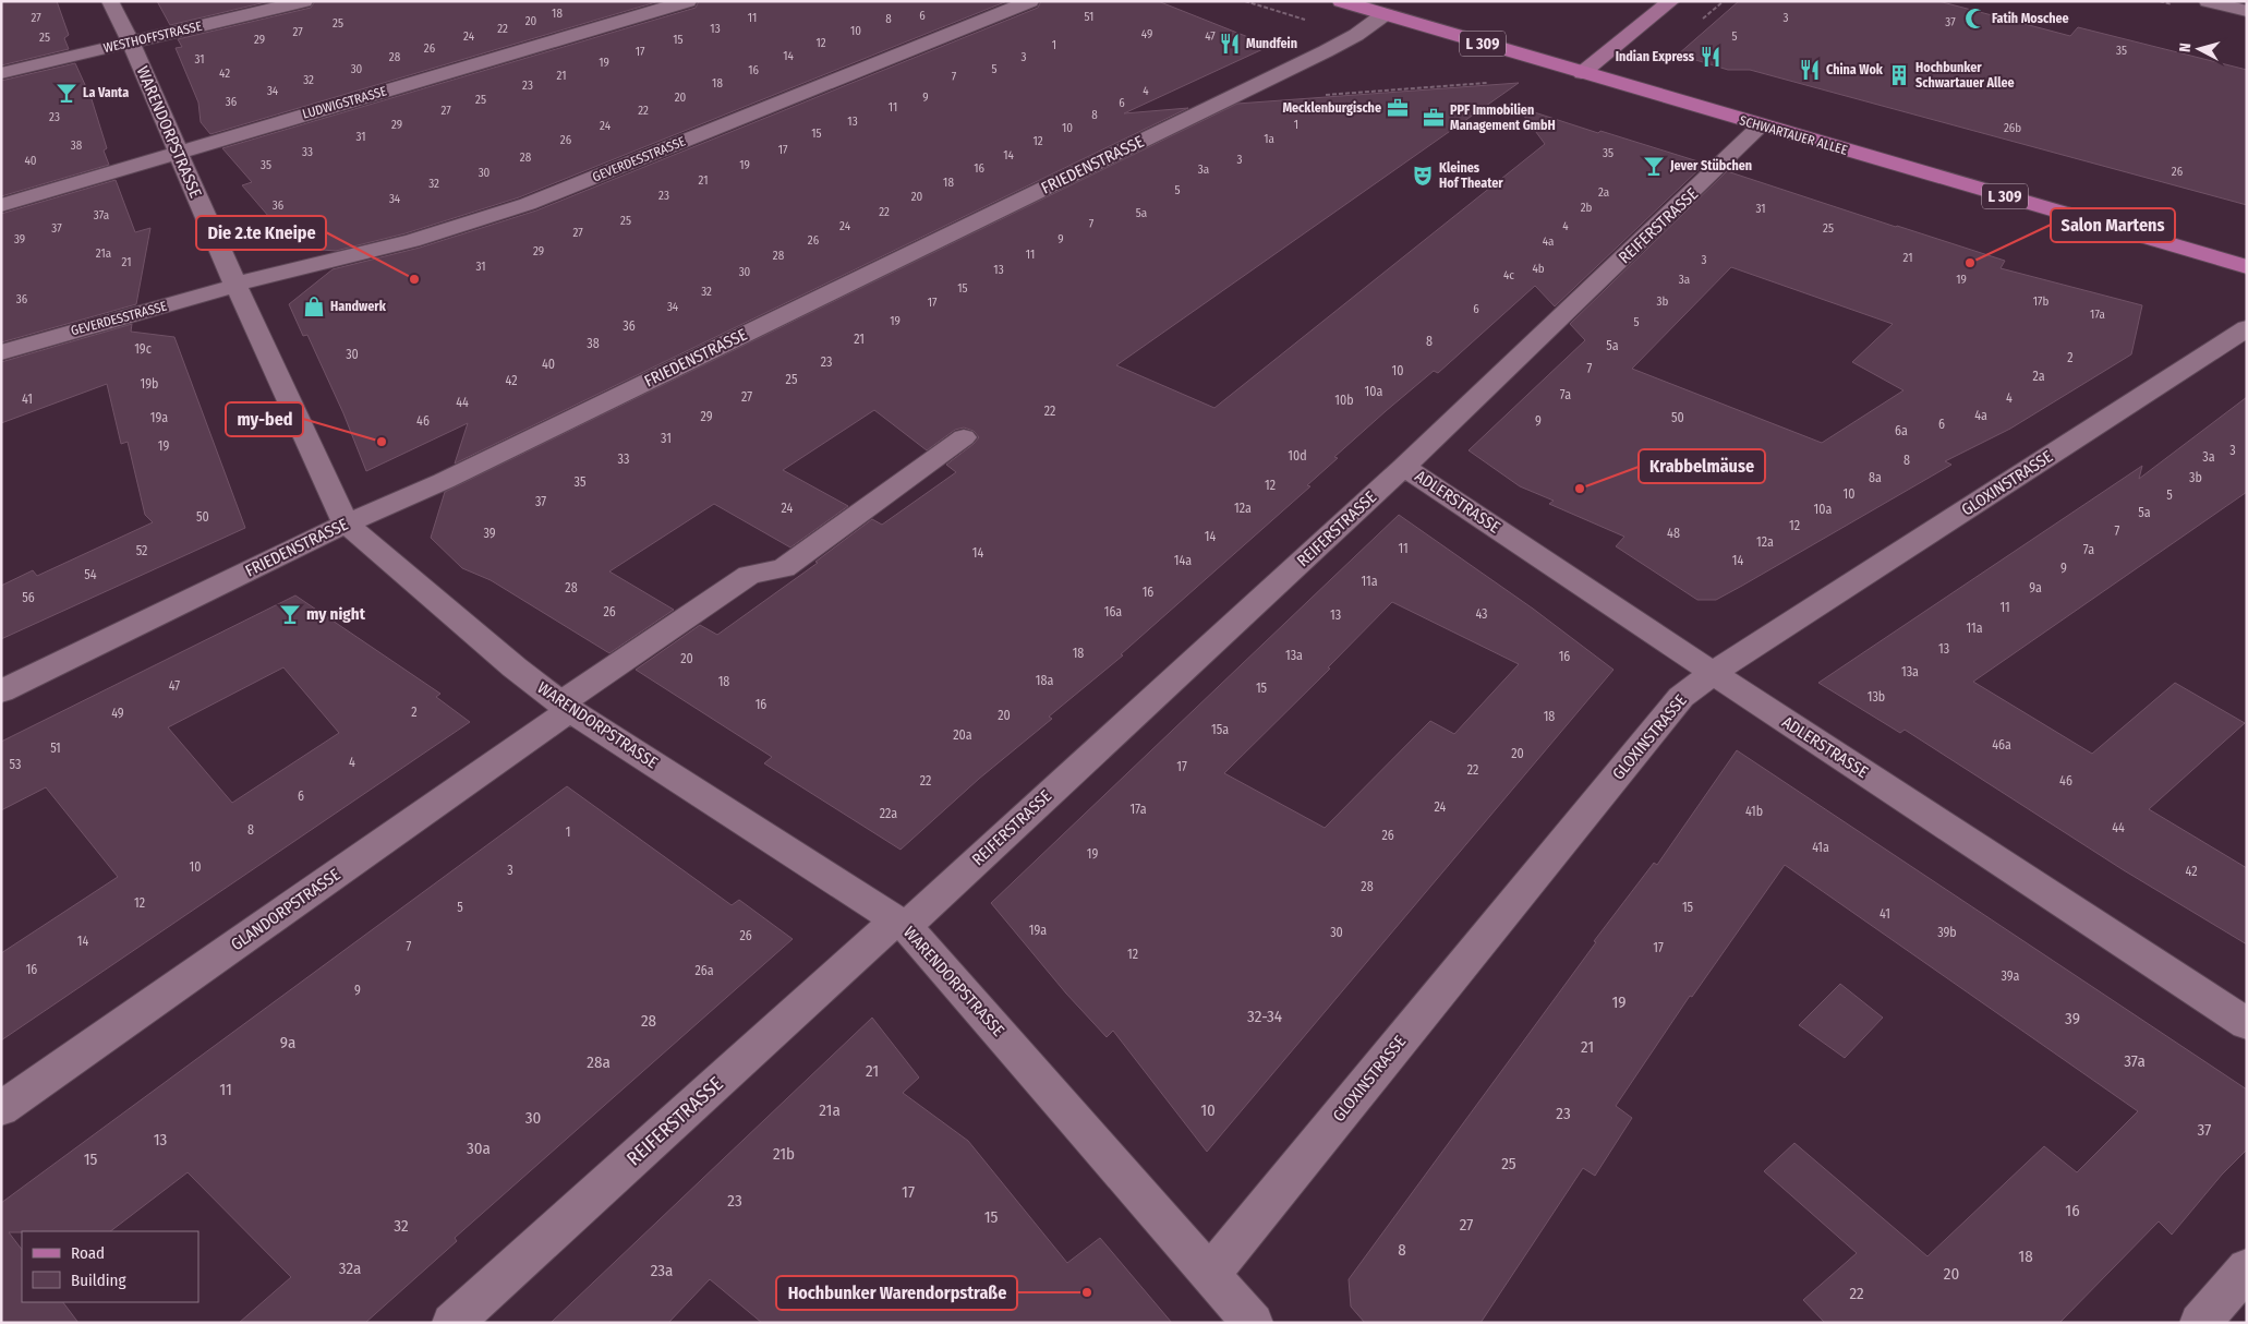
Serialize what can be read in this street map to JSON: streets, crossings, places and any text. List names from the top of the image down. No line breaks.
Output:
{"streets":{"main road":["L 309","SCHWARTAUER ALLEE"],"street":["WESTHOFFSTRASSE","LUDWIGSTRASSE","WARENDORPSTRASSE","GEVERDESSTRASSE","FRIEDENSTRASSE","REIFERSTRASSE","GLOXINSTRASSE","ADLERSTRASSE","GLANDORPSTRASSE"]},"crossings":[["WESTHOFFSTRASSE","WARENDORPSTRASSE"],["LUDWIGSTRASSE","WARENDORPSTRASSE"],["WARENDORPSTRASSE","GEVERDESSTRASSE"],["WARENDORPSTRASSE","FRIEDENSTRASSE"],["WARENDORPSTRASSE","REIFERSTRASSE"],["WARENDORPSTRASSE","GLOXINSTRASSE"],["WARENDORPSTRASSE","GLANDORPSTRASSE"],["SCHWARTAUER ALLEE","FRIEDENSTRASSE"],["SCHWARTAUER ALLEE","REIFERSTRASSE"],["REIFERSTRASSE","ADLERSTRASSE"],["GLOXINSTRASSE","ADLERSTRASSE"]],"places":{"mosque":["Fatih Moschee"],"restaurant":["Mundfein","Indian Express","China Wok"],"building":["Hochbunker Schwartauer Allee"],"bar":["La Vanta","Jever Stübchen","my night"],"office":["Mecklenburgische","PPF Immobilien Management GmbH"],"theatre":["Kleines Hof Theater"],"other":["Salon Martens","Die 2.te Kneipe","my-bed","Krabbelmäuse","Hochbunker Warendorpstraße"],"shop":["Handwerk"]},"house_numbers":["18","6","51","27","11","3","8","20","37","25","22","13","10","27","49","24","47","5","25","29","15","12","1","26","35","17","14","28","3","31","19","30","5","16","42","21","7","32","18","23","34","4","20","9","25","36","6","11","27","22","8","23","13","29","1","24","10","26b","15","31","1a","26","12","38","17","33","35","14","28","3","40","35","19","16","3a","26","30","21","18","32","5","2a","23","20","34","36","2b","31","22","5a","37a","25","7","24","4","37","25","27","39","9","26","4a","29","21a","11","28","21","3","21","31","4b","13","30","4c","3a","19","15","32","36","3b","17b","17","34","6","17a","19","5","36","21","8","38","5a","19c","30","2","23","40","7","10","2a","25","42","19b","10a","7a","27","4","41","10b","44","22","4a","29","19a","50","46","9","6","6a","31","19","3","10d","3a","33","8","8a","3b","35","12","10","5","37","24","12a","10a","5a","50","12","7","39","48","14","12a","11","7a","52","14","14a","14","9","54","11a","28","9a","16","56","11","26","16a","43","13","11a","13","18","13a","16","20","13a","18a","18","47","15","13b","16","2","49","20","18","15a","20a","46a","51","20","4","53","17","22","22","46","6","24","17a","41b","22a","44","8","1","26","41a","19","10","3","42","28","12","5","15","41","19a","30","39b","26","14","7","17","12","16","26a","39a","9","19","32-34","39","28","9a","21","37a","28a","21","11","21a","10","23","30","37","13","30a","21b","15","25","17","23","16","15","27","32","8","18","32a","23a","20","22"],"legend":["Road","Building"],"north":"left"}
